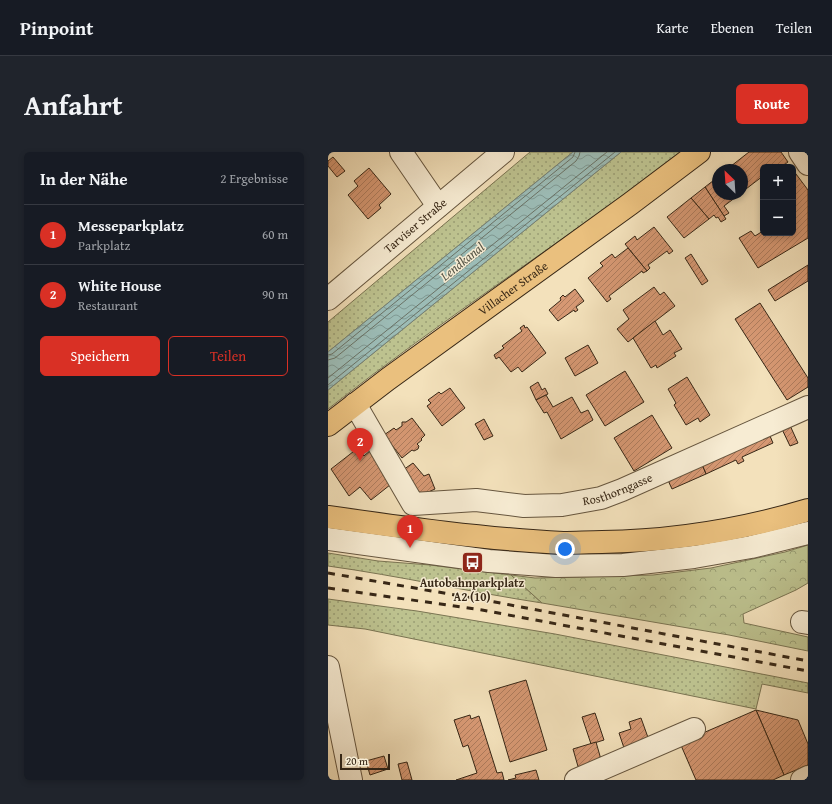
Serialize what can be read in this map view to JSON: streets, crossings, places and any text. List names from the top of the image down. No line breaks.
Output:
{"streets":{"main road":["Villacher Straße"],"street":["Tarviser Straße","Rosthorngasse"]},"crossings":[["Villacher Straße","Rosthorngasse"]],"water":["Lendkanal"],"places":{"bus stop":["Autobahnparkplatz A2 (10)"]},"scale_bar":"20 m","north":"top left","page":{"header":"Pinpoint","nav":["Karte","Ebenen","Teilen"],"title":"Anfahrt","buttons":["Route",["Speichern","Teilen"]],"heading":["In der Nähe","2 Ergebnisse"],"map_buttons":["+","−"],"list":[{"mark":"1","name":"Messeparkplatz","note":"Parkplatz","value":"60 m"},{"mark":"2","name":"White House","note":"Restaurant","value":"90 m"}],"pins":["2","1"],"scale":"20 m"}}
